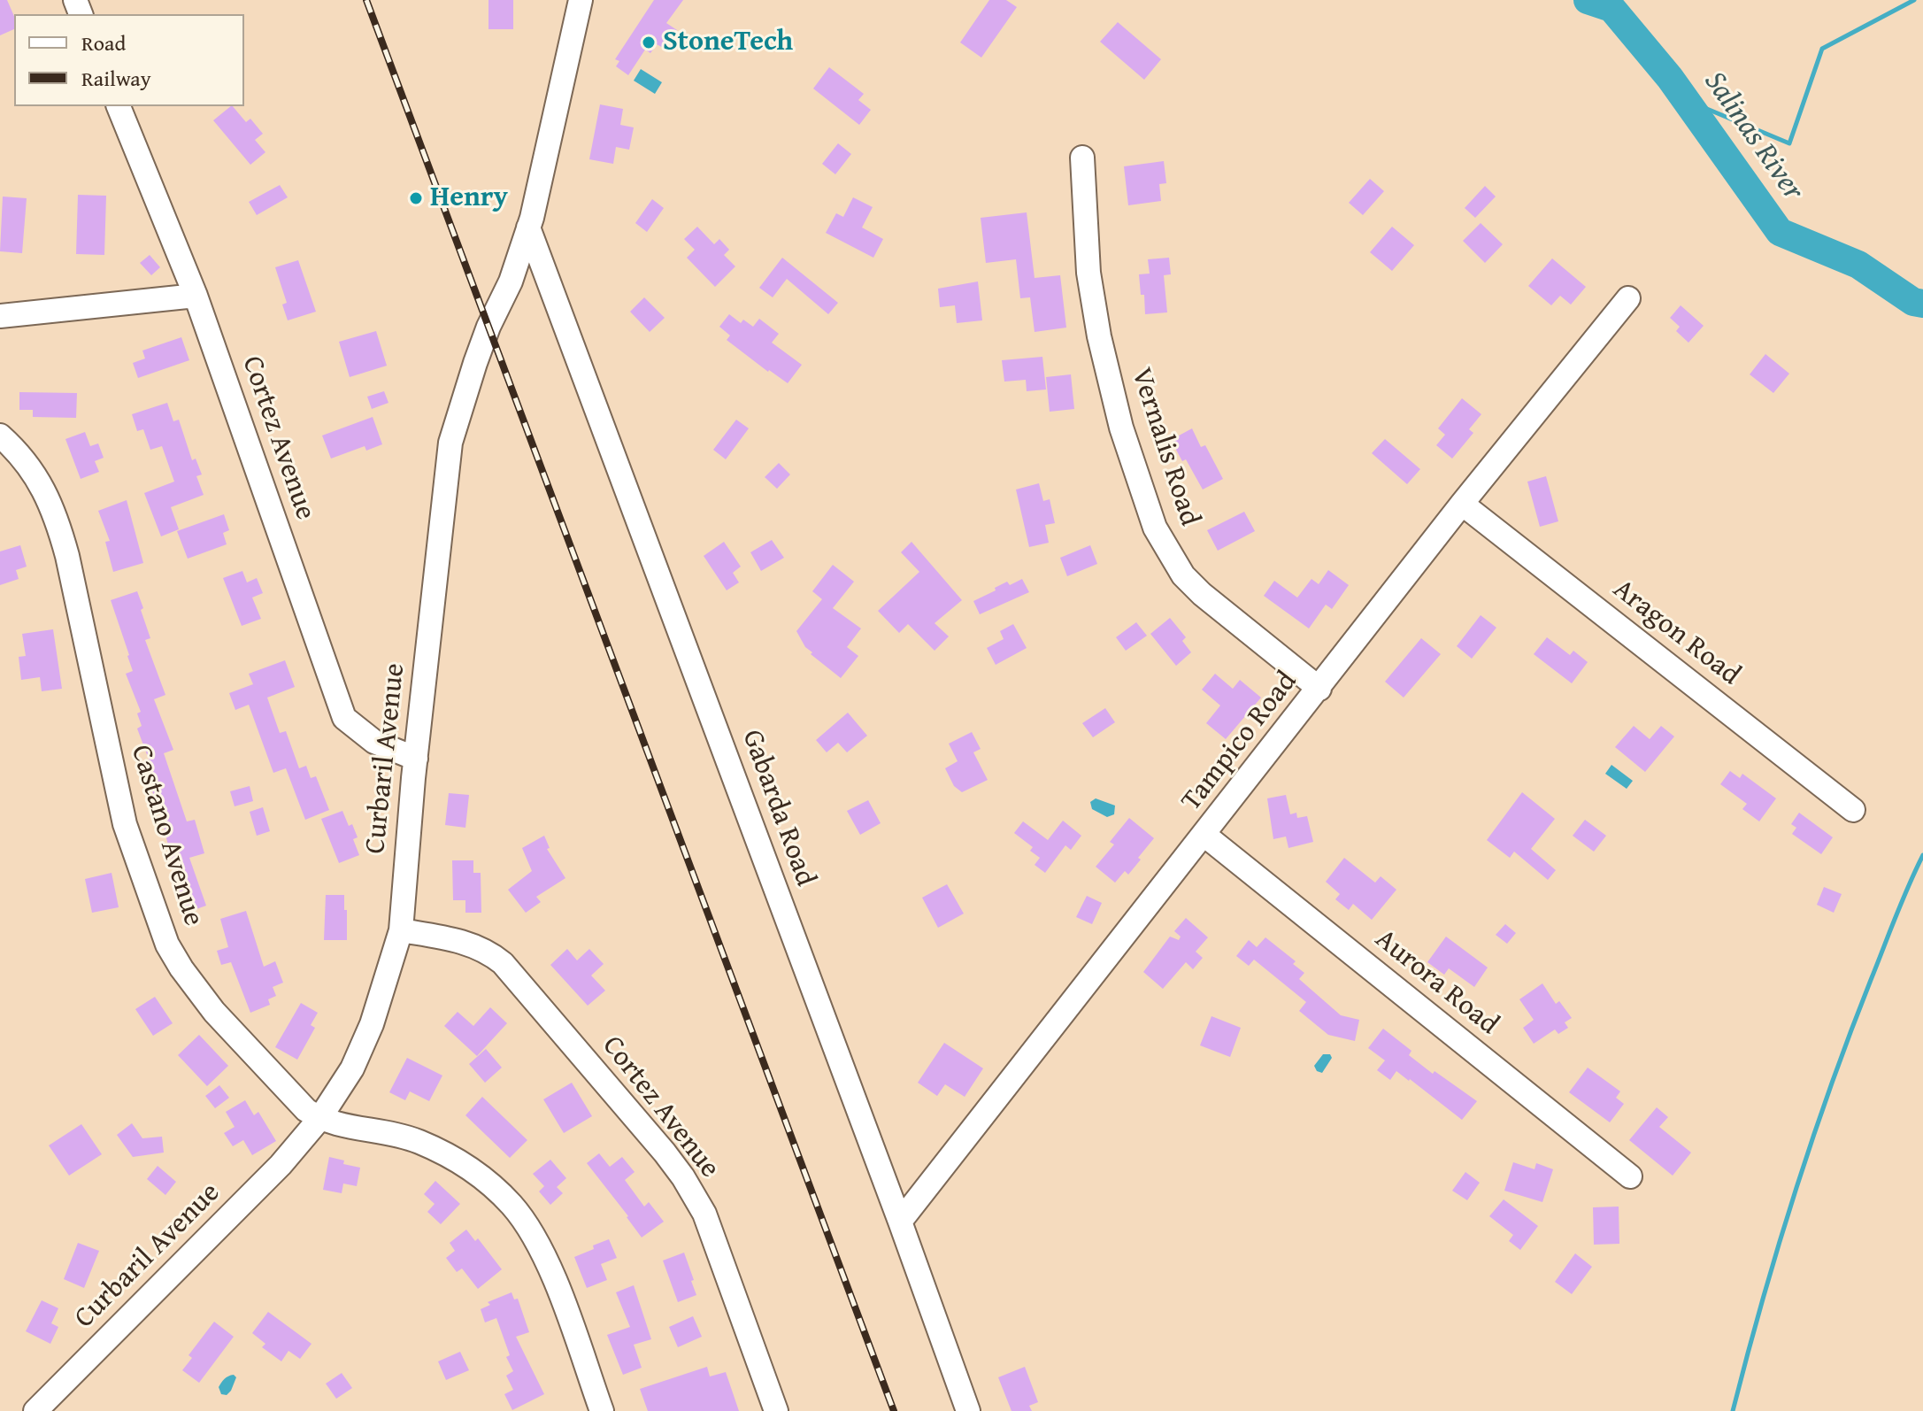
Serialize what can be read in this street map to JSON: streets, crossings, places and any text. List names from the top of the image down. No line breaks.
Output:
{"streets":{"street":["Cortez Avenue","Vernalis Road","Aragon Road","Tampico Road","Curbaril Avenue","Gabarda Road","Castano Avenue","Aurora Road"]},"crossings":[["Cortez Avenue","Curbaril Avenue"],["Vernalis Road","Tampico Road"],["Aragon Road","Tampico Road"],["Tampico Road","Gabarda Road"],["Tampico Road","Aurora Road"],["Curbaril Avenue","Gabarda Road"],["Curbaril Avenue","Castano Avenue"]],"water":["Salinas River"],"places":["StoneTech","Henry"],"legend":["Road","Railway"]}
